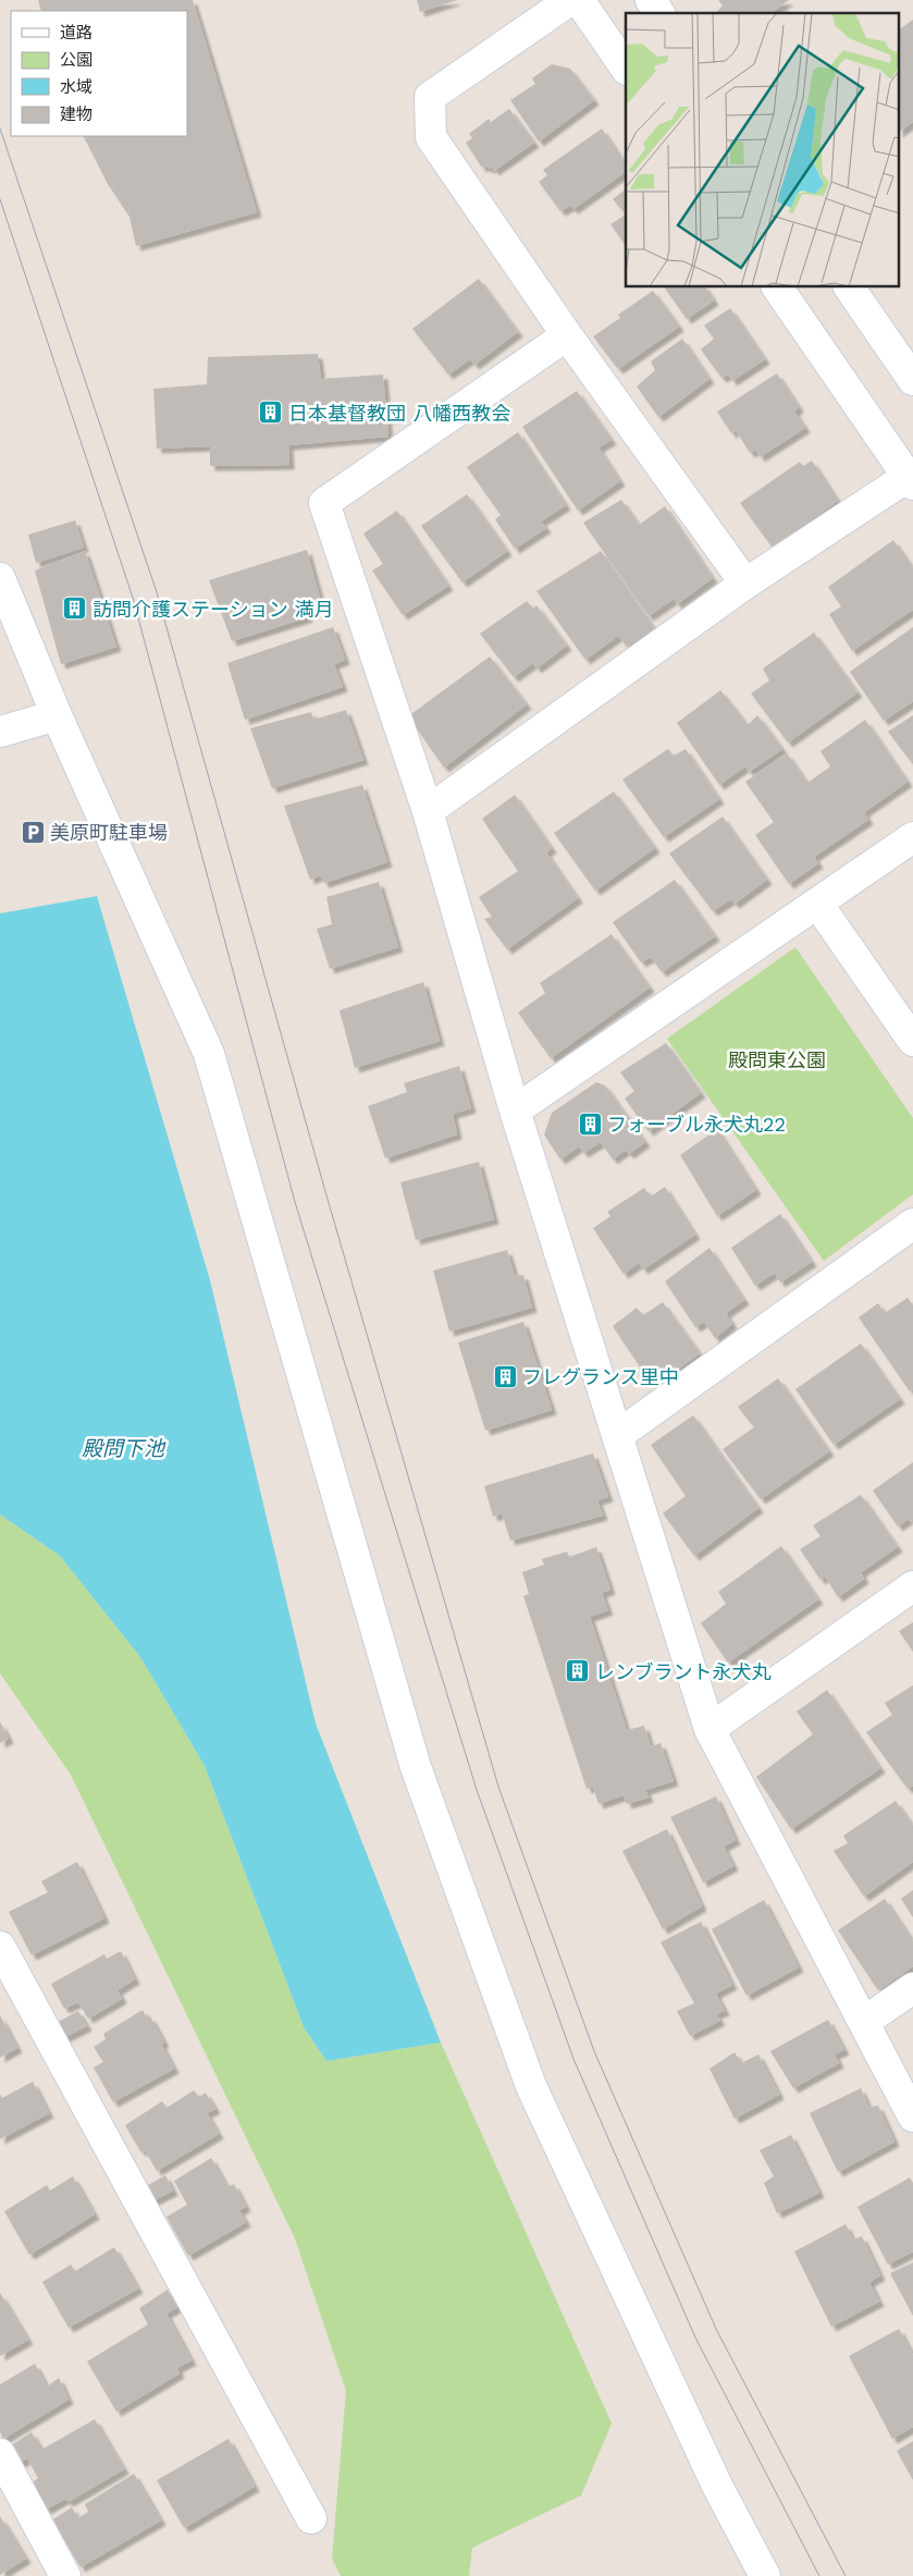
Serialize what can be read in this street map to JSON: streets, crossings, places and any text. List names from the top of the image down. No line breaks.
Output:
{"water":["殿問下池"],"parks":["殿問東公園"],"places":{"building":["日本基督教団 八幡西教会","訪問介護ステーション 満月","フォーブル永犬丸22","フレグランス里中","レンブラント永犬丸"],"parking":["美原町駐車場"]},"legend":["道路","公園","水域","建物"]}
